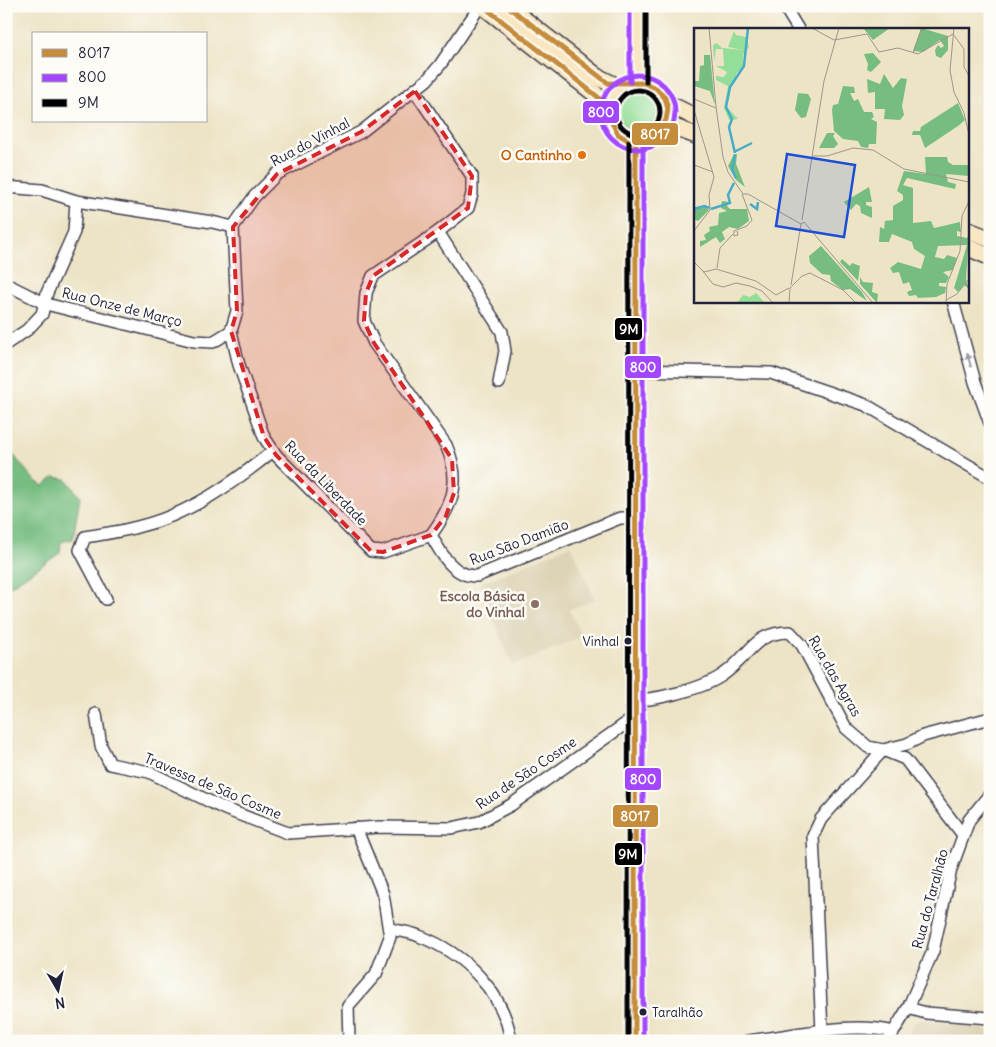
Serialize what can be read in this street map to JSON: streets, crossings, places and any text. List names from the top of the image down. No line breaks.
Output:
{"streets":{"street":["Rua do Vinhal","Rua Onze de Março","Rua da Liberdade","Rua São Damião","Rua das Agras","Rua de São Cosme","Travessa de São Cosme","Rua do Taralhão"]},"crossings":[["Rua do Vinhal","Rua da Liberdade"],["Rua Onze de Março","Rua da Liberdade"],["Rua da Liberdade","Rua São Damião"],["Rua das Agras","Rua do Taralhão"],["Rua de São Cosme","Travessa de São Cosme"]],"places":["O Cantinho","Escola Básica do Vinhal","Vinhal","Taralhão"],"lines":["transit line 8017","transit line 800","transit line 9M"],"legend":["8017","800","9M"],"north":"bottom"}
